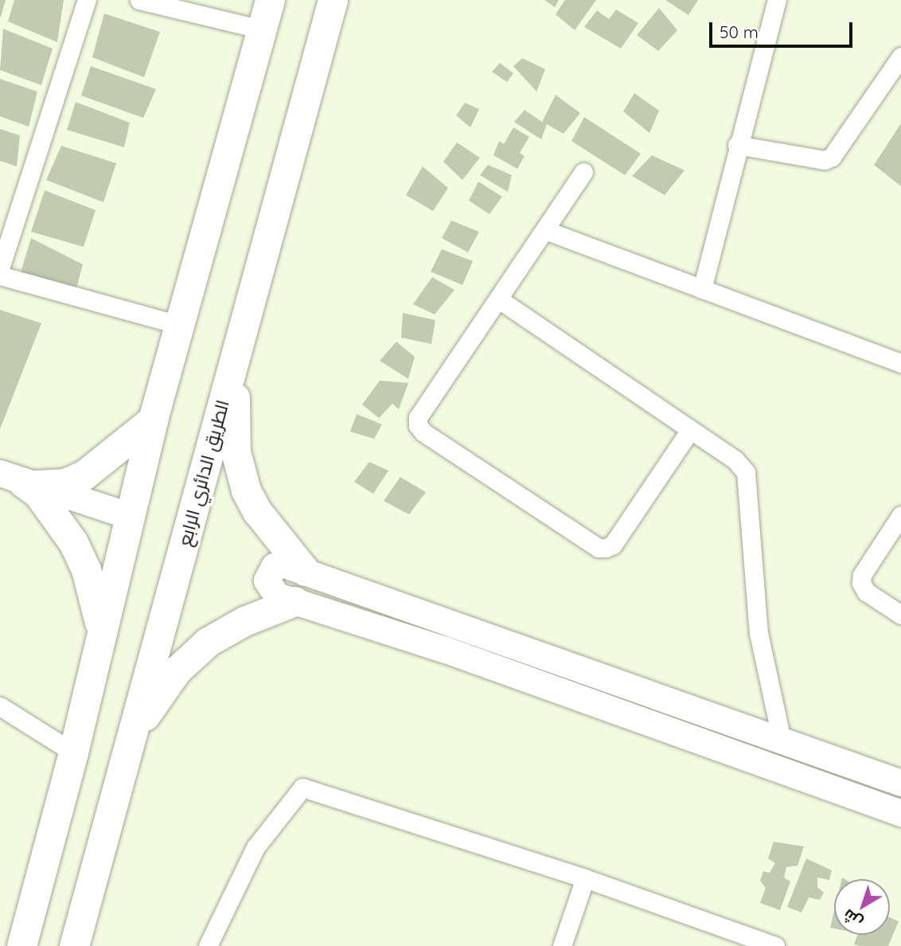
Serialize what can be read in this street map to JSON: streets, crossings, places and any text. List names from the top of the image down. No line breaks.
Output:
{"streets":{"main road":["الطريق الدائري الرابع"]},"scale_bar":"50 m","north":"bottom left"}
